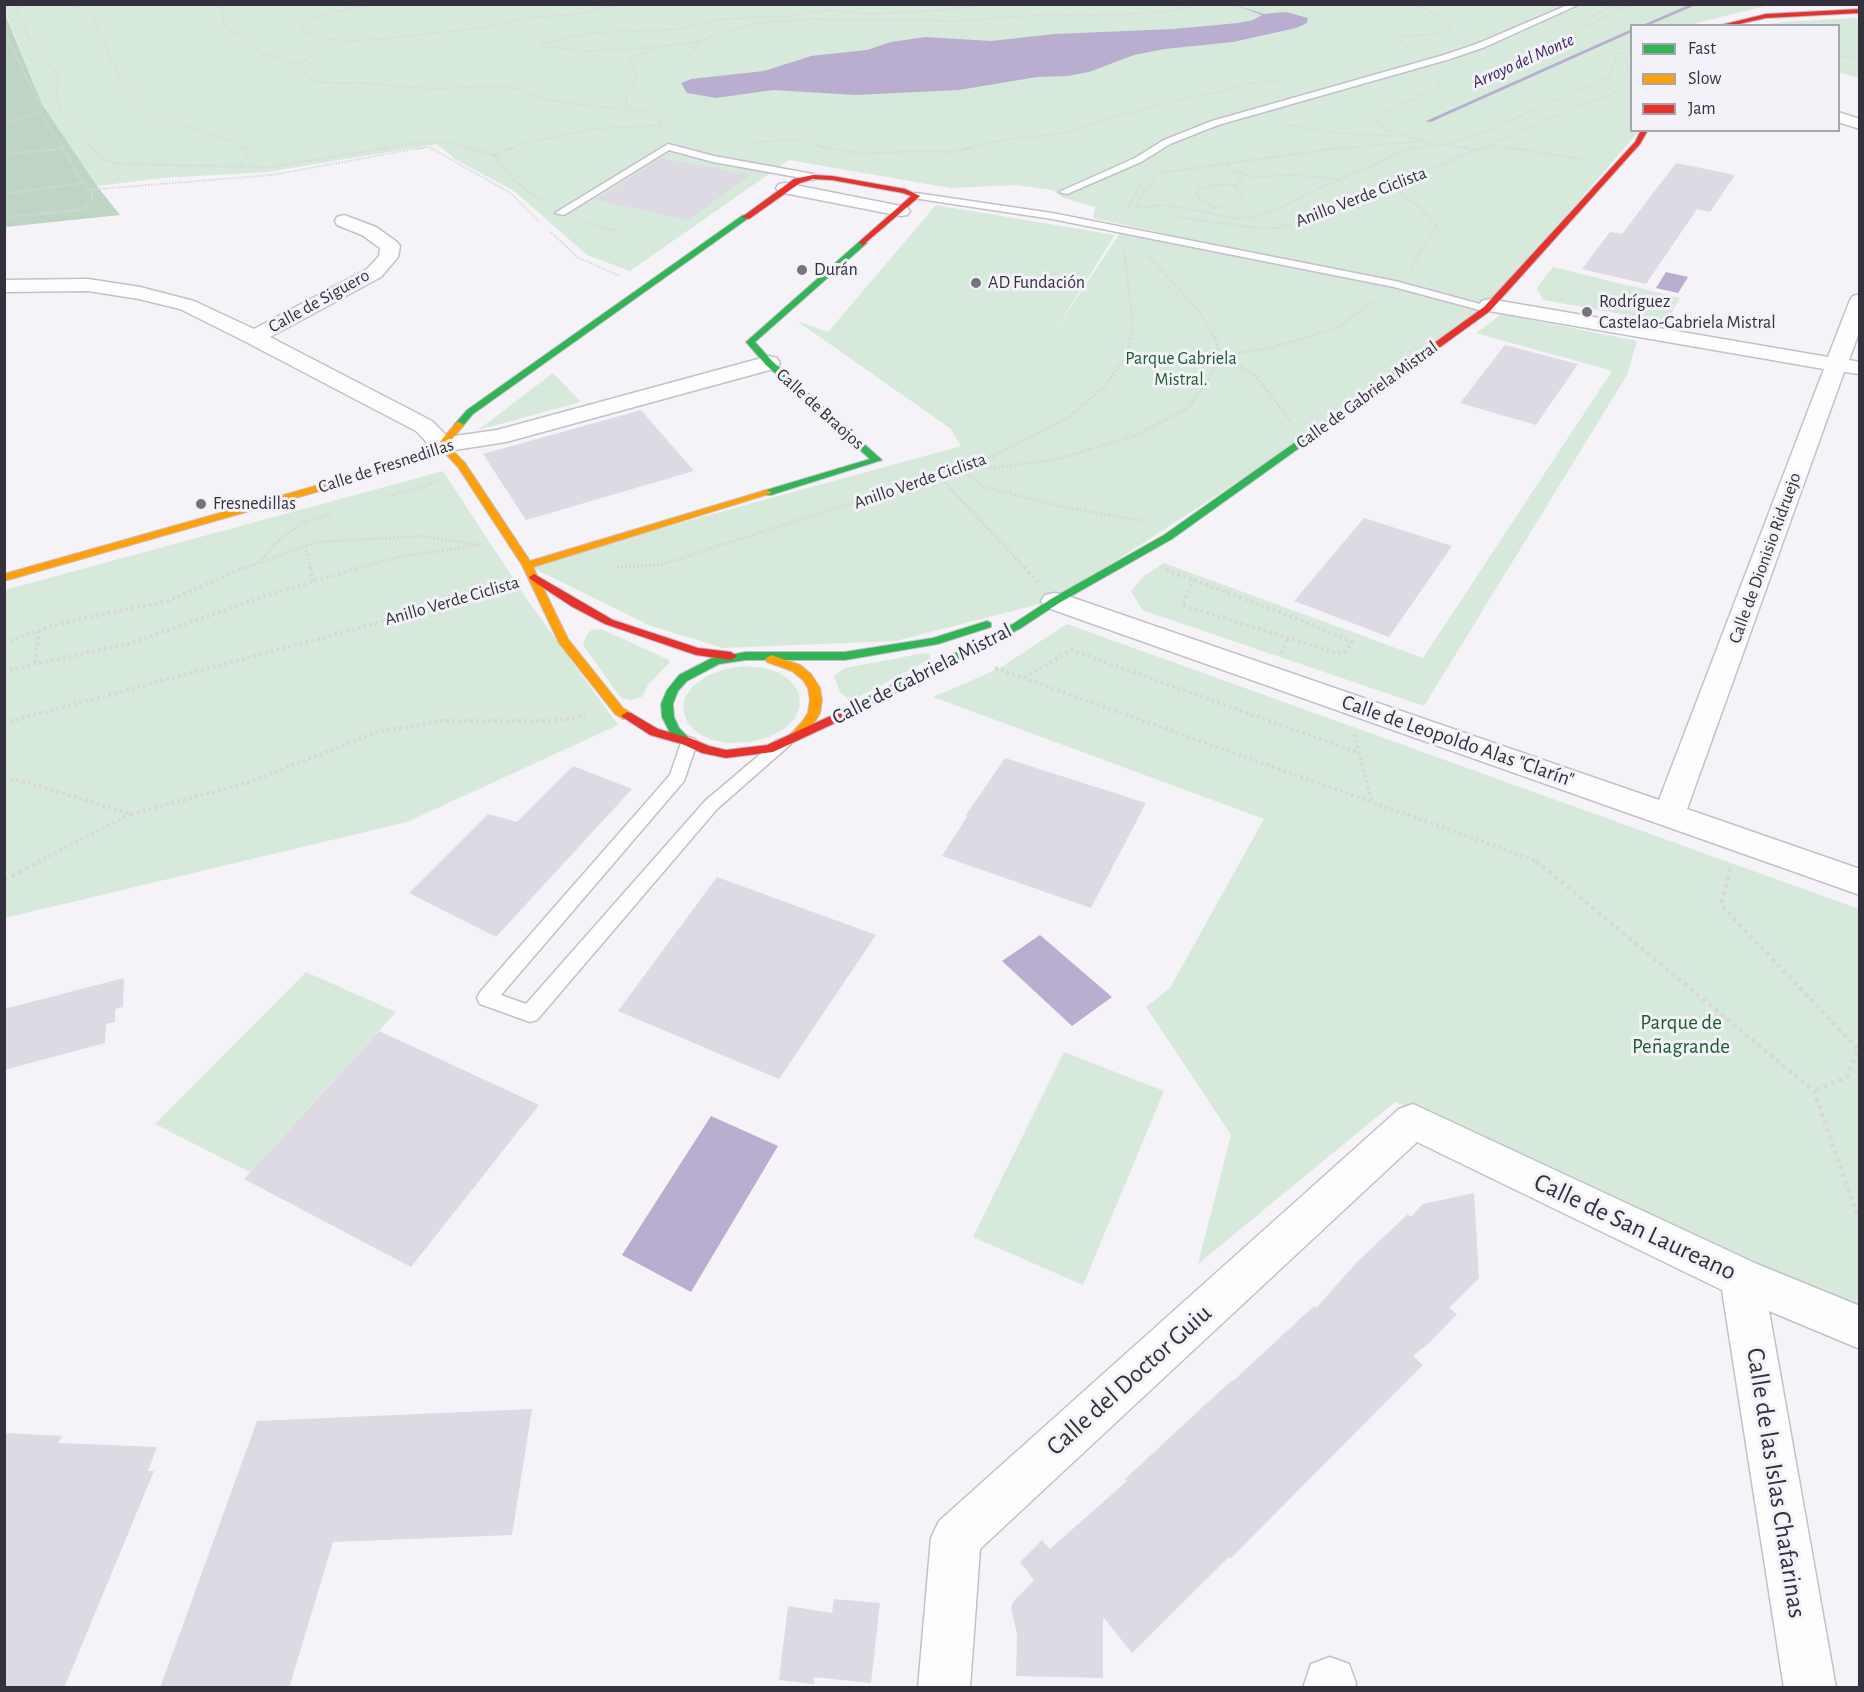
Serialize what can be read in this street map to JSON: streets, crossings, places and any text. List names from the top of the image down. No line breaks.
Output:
{"streets":{"street":["Calle de Siguero","Calle de Gabriela Mistral","Calle de Braojos","Calle de Fresnedillas","Calle de Dionisio Ridruejo","Calle de Leopoldo Alas \"Clarín\"","Calle de San Laureano","Calle del Doctor Guiu","Calle de las Islas Chafarinas"],"path":["Anillo Verde Ciclista"]},"crossings":[["Anillo Verde Ciclista","Calle de Gabriela Mistral"],["Calle de Siguero","Calle de Gabriela Mistral"],["Calle de Siguero","Calle de Fresnedillas"],["Calle de Gabriela Mistral","Calle de Braojos"],["Calle de Gabriela Mistral","Calle de Fresnedillas"],["Calle de Gabriela Mistral","Calle de Leopoldo Alas \"Clarín\""],["Calle de Braojos","Calle de Fresnedillas"],["Calle de Dionisio Ridruejo","Calle de Leopoldo Alas \"Clarín\""],["Calle de San Laureano","Calle del Doctor Guiu"],["Calle de San Laureano","Calle de las Islas Chafarinas"]],"water":["Arroyo del Monte"],"parks":["Parque Gabriela Mistral.","Parque de Peñagrande"],"places":["Durán","AD Fundación","Rodríguez Castelao-Gabriela Mistral","Fresnedillas"],"legend":["Fast","Slow","Jam"]}
